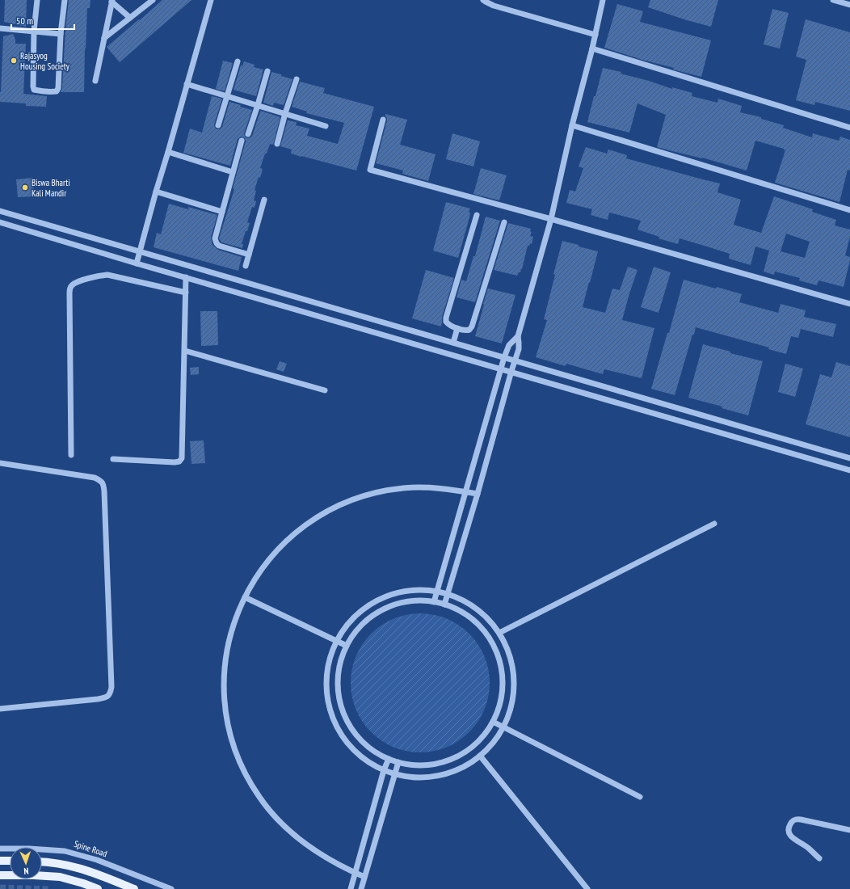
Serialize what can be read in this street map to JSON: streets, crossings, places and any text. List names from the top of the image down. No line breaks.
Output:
{"streets":{"street":["Spine Road"]},"places":["Rajasyog Housing Society","Biswa Bharti Kali Mandir"],"scale_bar":"50 m","north":"bottom"}
